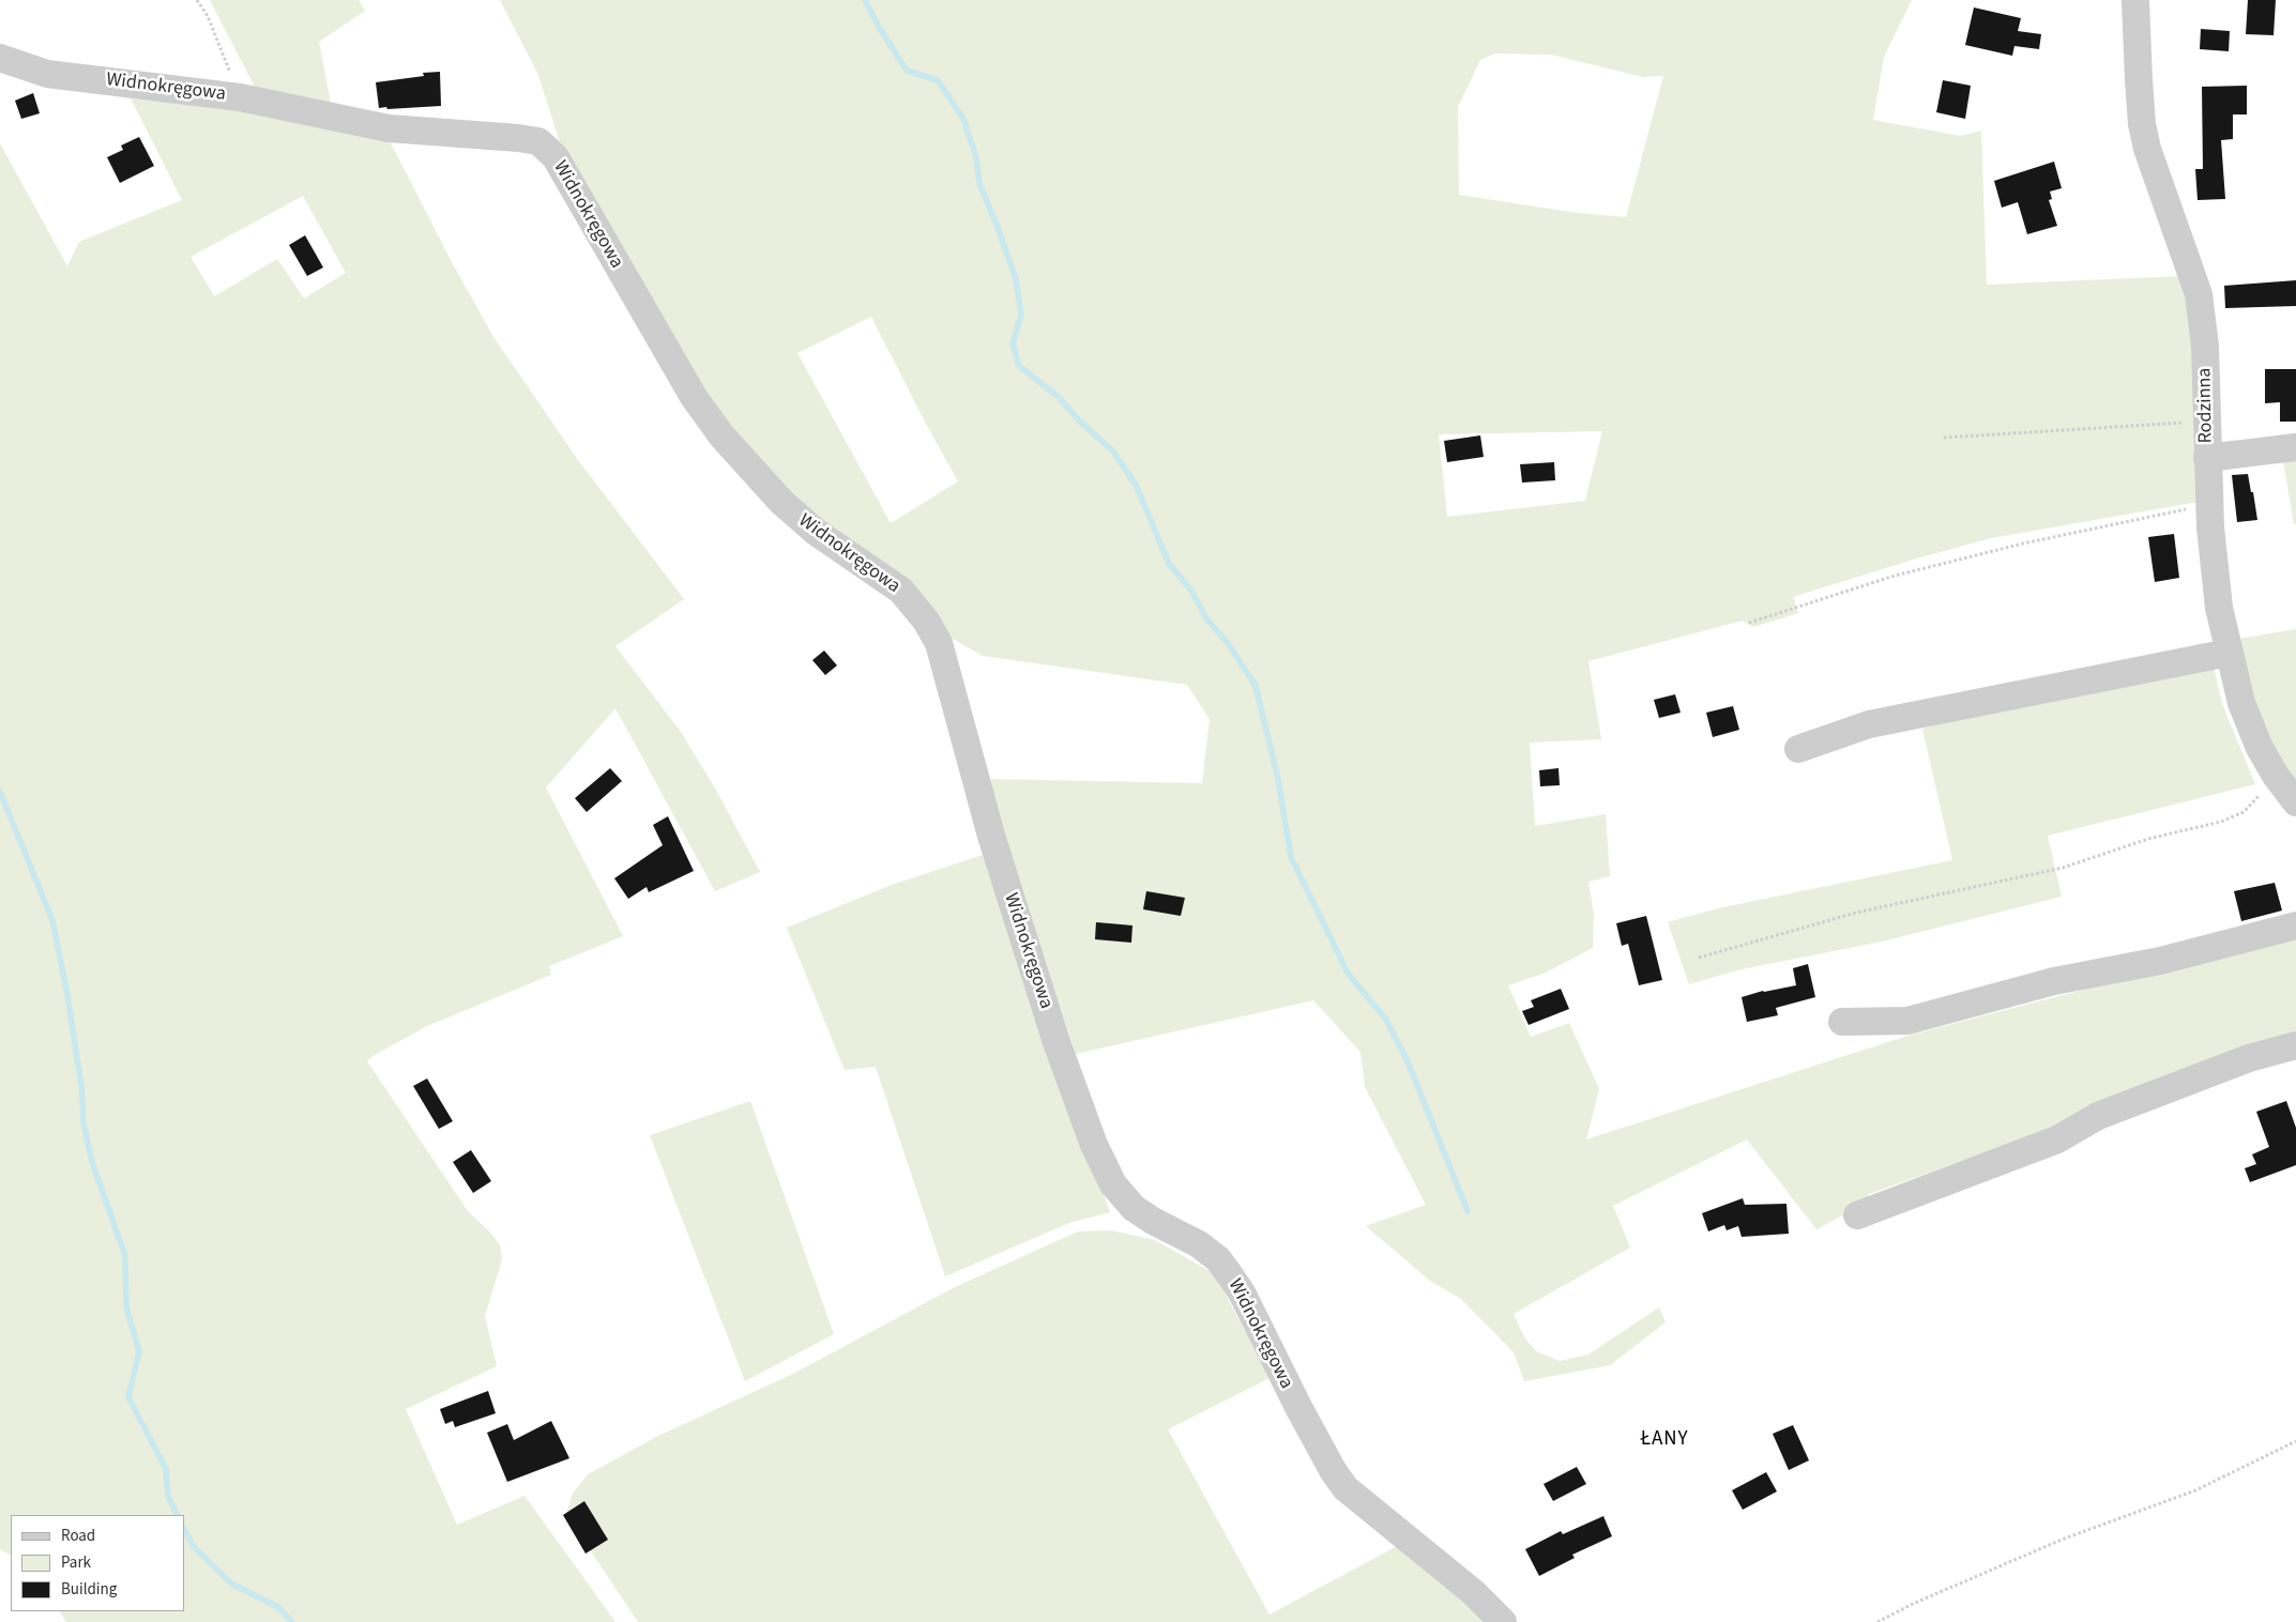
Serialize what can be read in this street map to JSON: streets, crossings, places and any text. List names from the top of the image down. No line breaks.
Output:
{"streets":{"street":["Widnokręgowa","Rodzinna"]},"districts":["ŁANY"],"legend":["Road","Park","Building"]}
